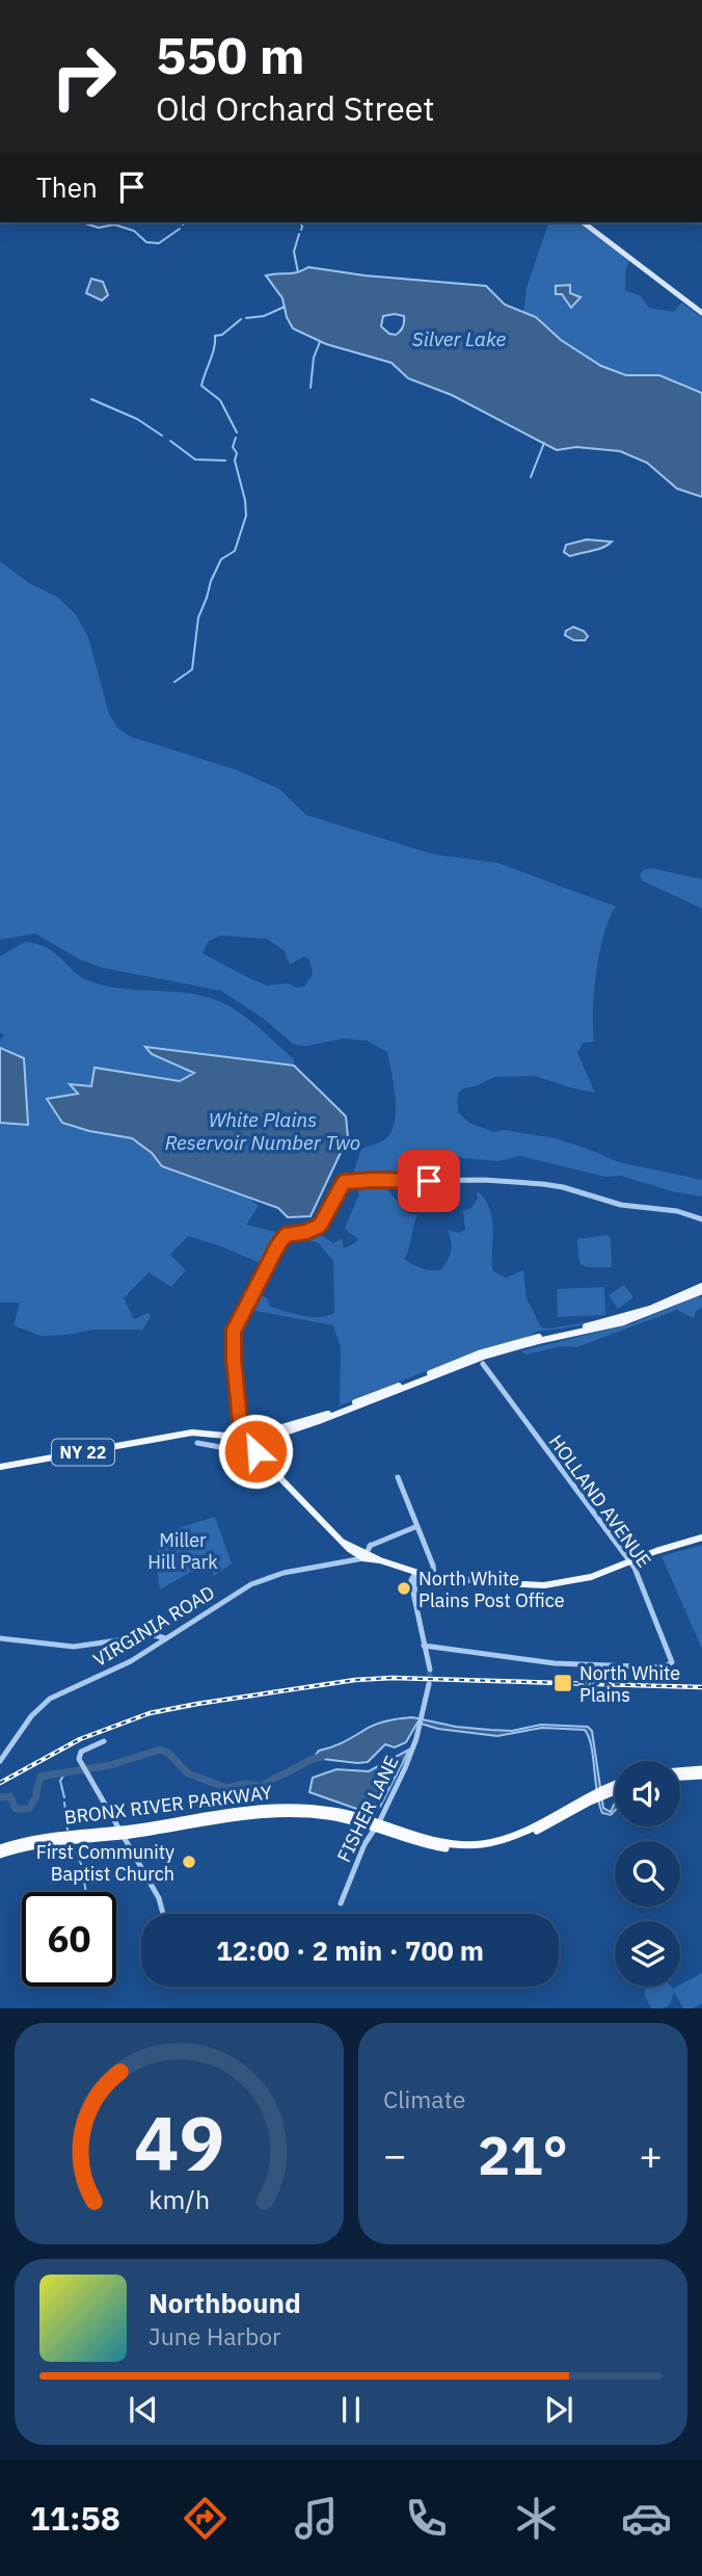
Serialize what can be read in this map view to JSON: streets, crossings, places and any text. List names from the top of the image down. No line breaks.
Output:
{"streets":{"highway":["BRONX RIVER PARKWAY"],"main road":["NY 22"],"street":["HOLLAND AVENUE","VIRGINIA ROAD","FISHER LANE"]},"crossings":[["BRONX RIVER PARKWAY","FISHER LANE"]],"water":["Silver Lake","White Plains Reservoir Number Two"],"parks":["Miller Hill Park"],"places":{"other":["North White Plains Post Office","First Community Baptist Church"],"transit":["North White Plains"]},"page":{"turn":["550 m","Old Orchard Street"],"then":"Then","limit":"60","trip":"12:00 · 2 min · 700 m","tile":"Climate","heat":["−","21°","+"],"song":["Northbound","June Harbor"],"tabs":"11:58","gauge":["49","km/h"]}}
